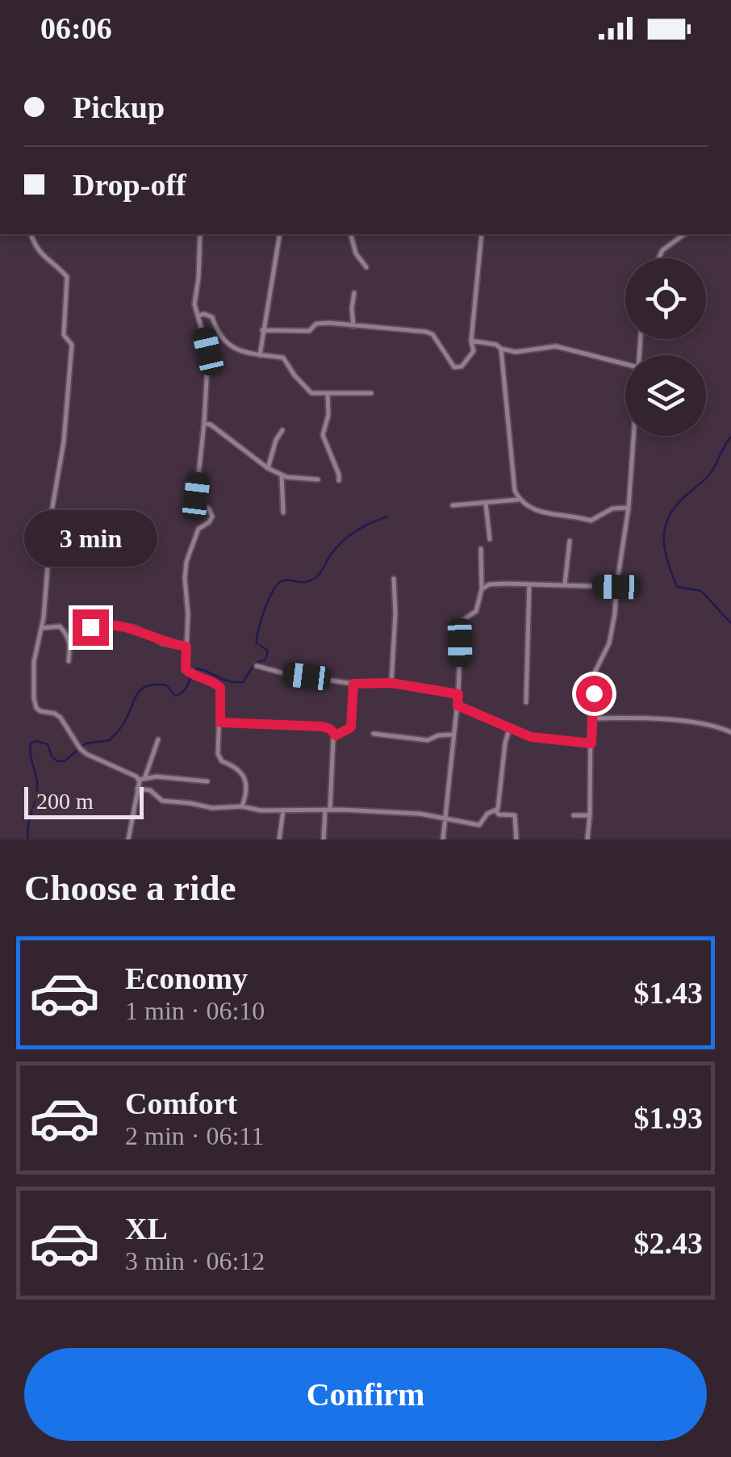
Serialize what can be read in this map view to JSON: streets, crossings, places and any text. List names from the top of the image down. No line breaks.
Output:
{"scale_bar":"200 m","page":{"status":"06:06","banner":["Pickup","Drop-off"],"bubble":"3 min","scale":"200 m","heading":"Choose a ride","list":[{"name":"Economy","note":"1 min · 06:10","value":"$1.43"},{"name":"Comfort","note":"2 min · 06:11","value":"$1.93"},{"name":"XL","note":"3 min · 06:12","value":"$2.43"}],"buttons":"Confirm"}}
